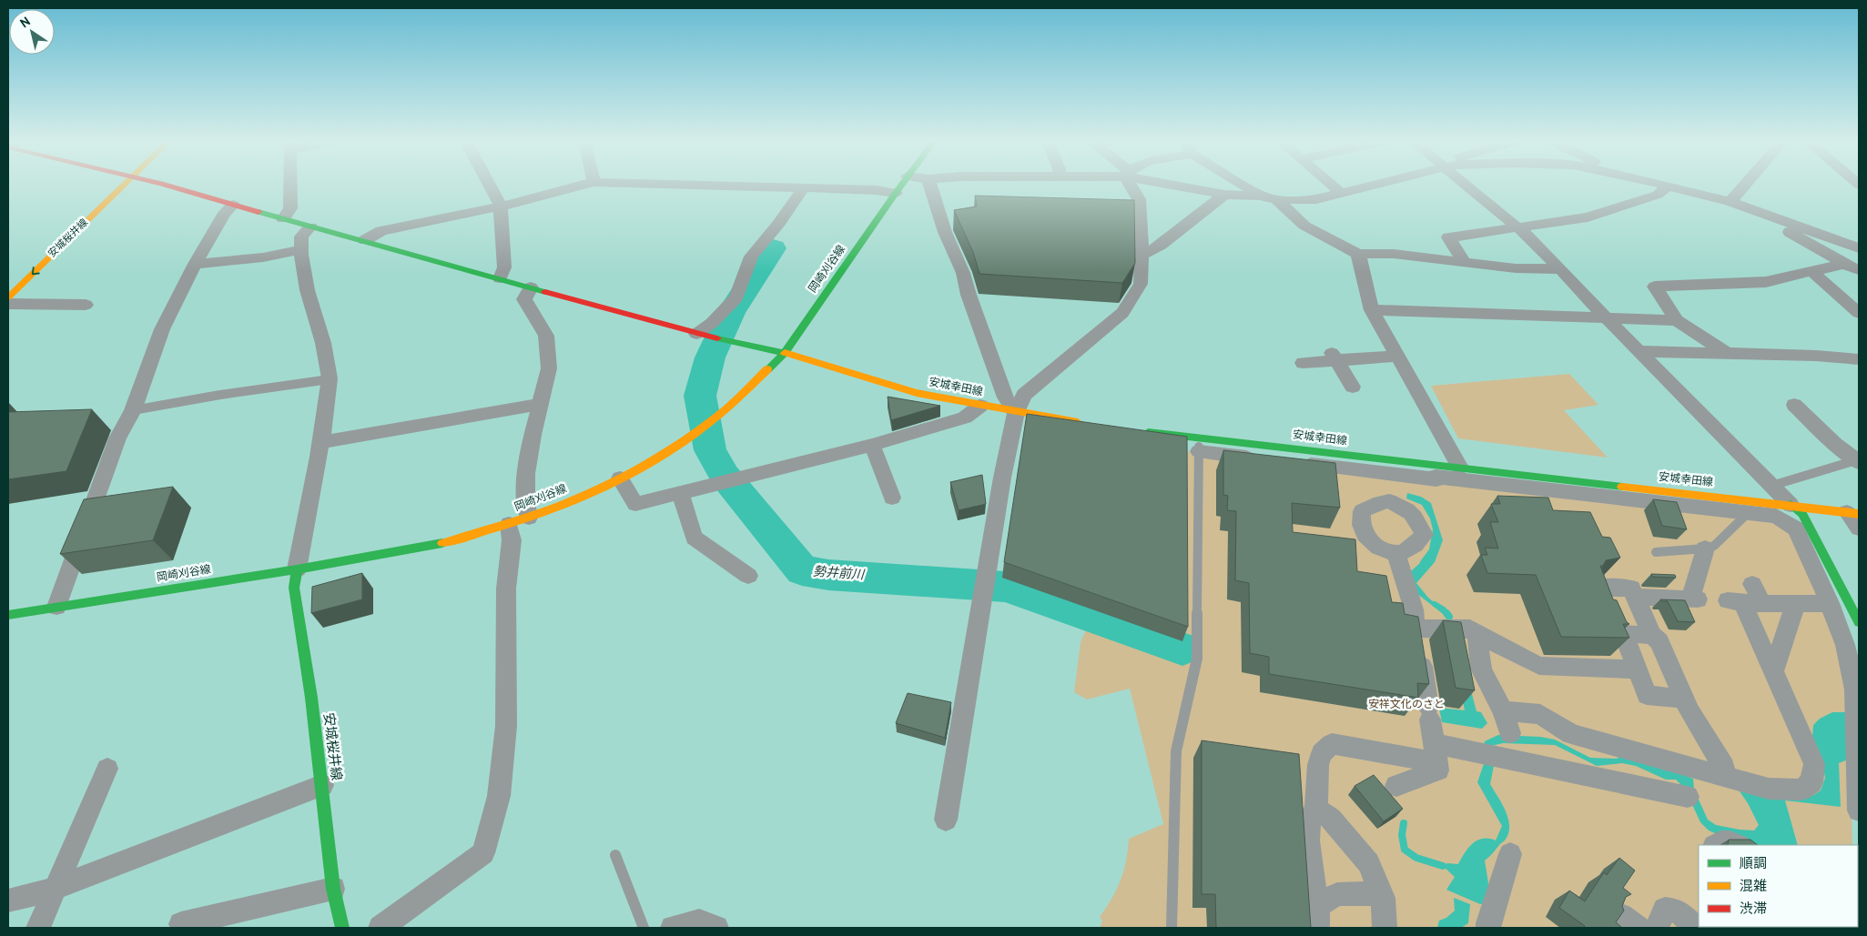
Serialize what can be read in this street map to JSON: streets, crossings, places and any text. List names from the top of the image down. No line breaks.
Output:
{"streets":{"main road":["安城桜井線","岡崎刈谷線","安城幸田線"]},"crossings":[["安城桜井線","岡崎刈谷線"],["岡崎刈谷線","安城幸田線"]],"water":["勢井前川"],"parks":["安祥文化のさと"],"legend":["順調","混雑","渋滞"],"north":"top left"}
